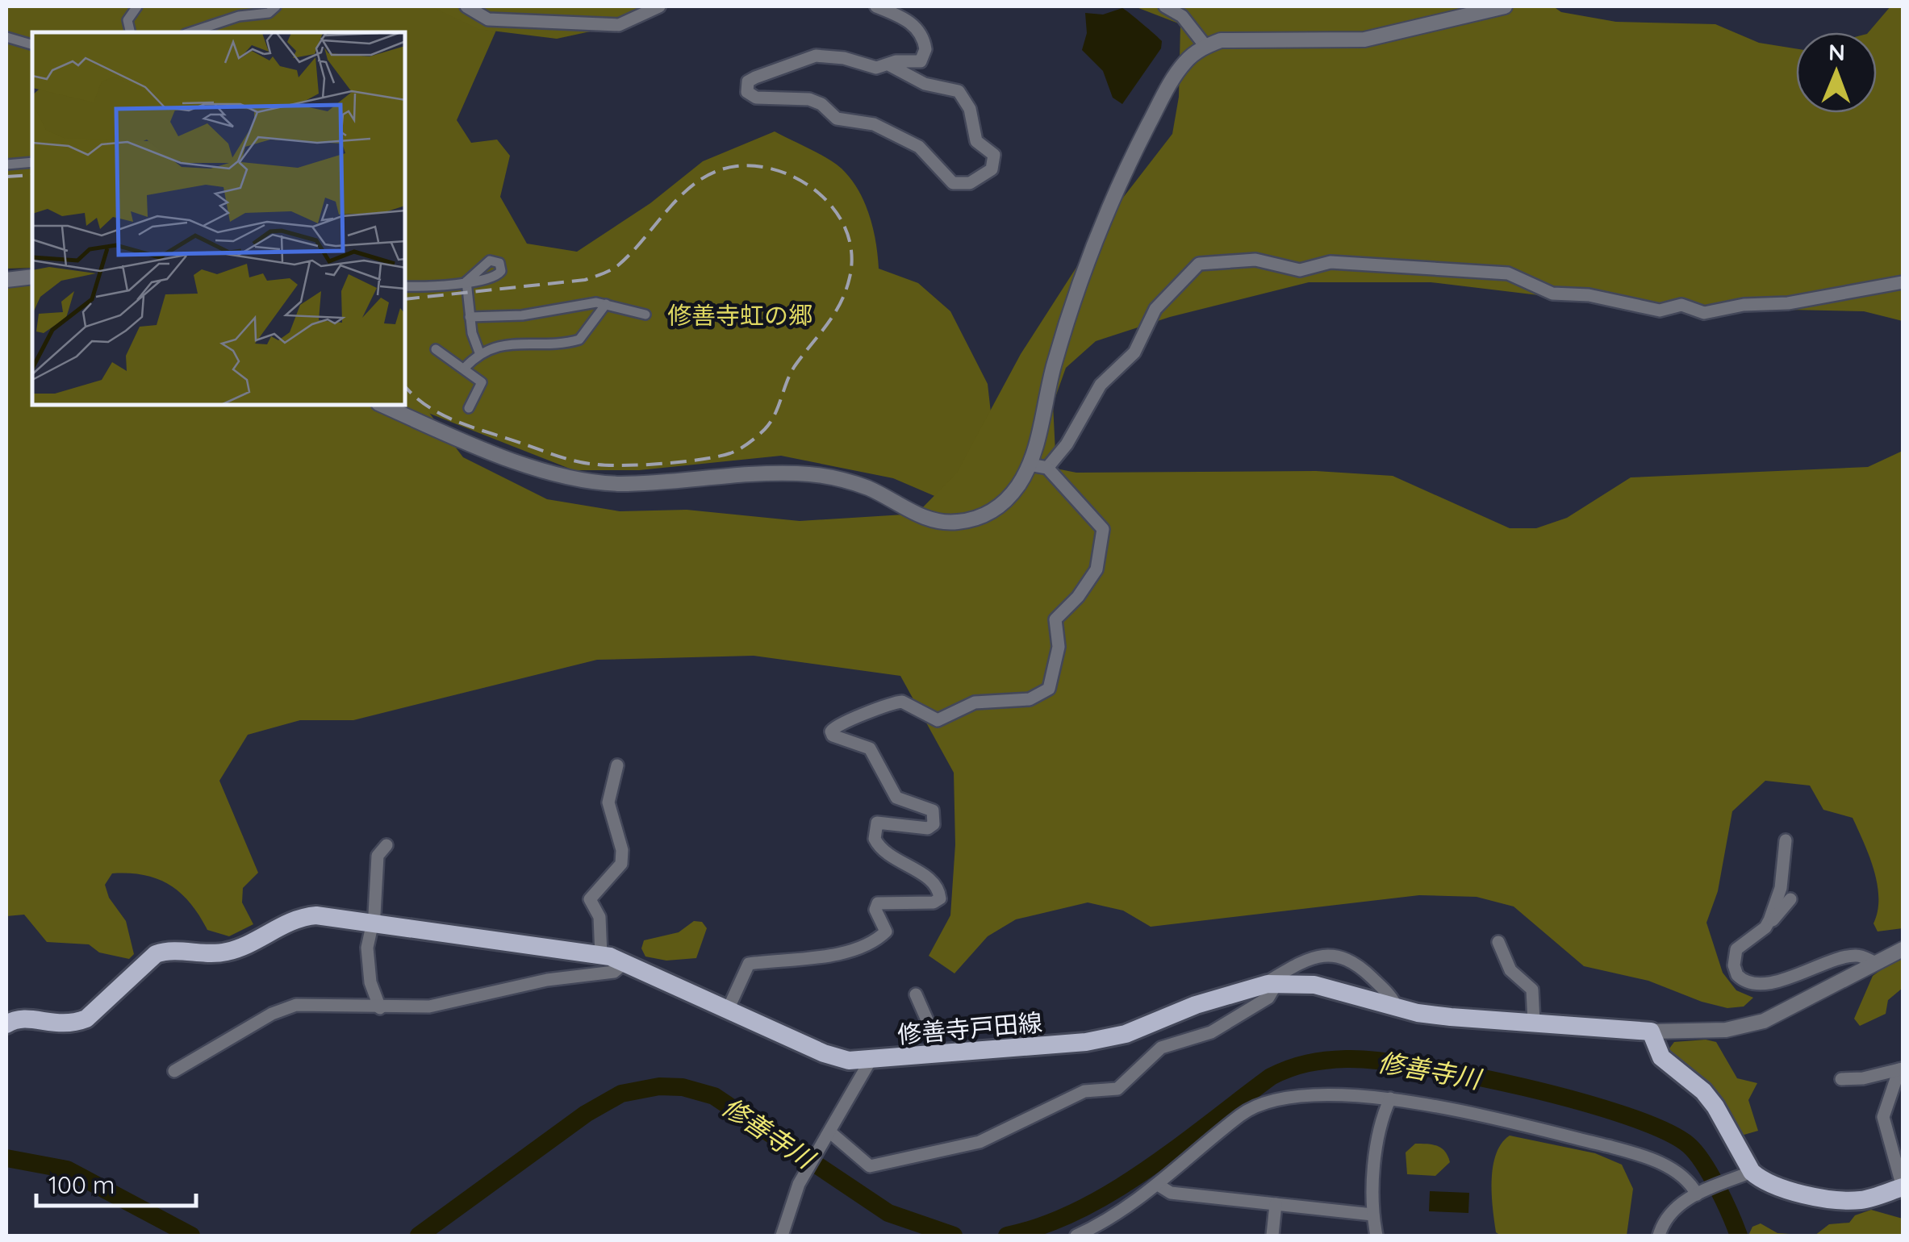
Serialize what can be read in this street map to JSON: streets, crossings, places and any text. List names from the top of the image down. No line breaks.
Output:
{"streets":{"main road":["修善寺戸田線"]},"water":["修善寺川"],"parks":["修善寺虹の郷"],"scale_bar":"100 m","north":"top"}
